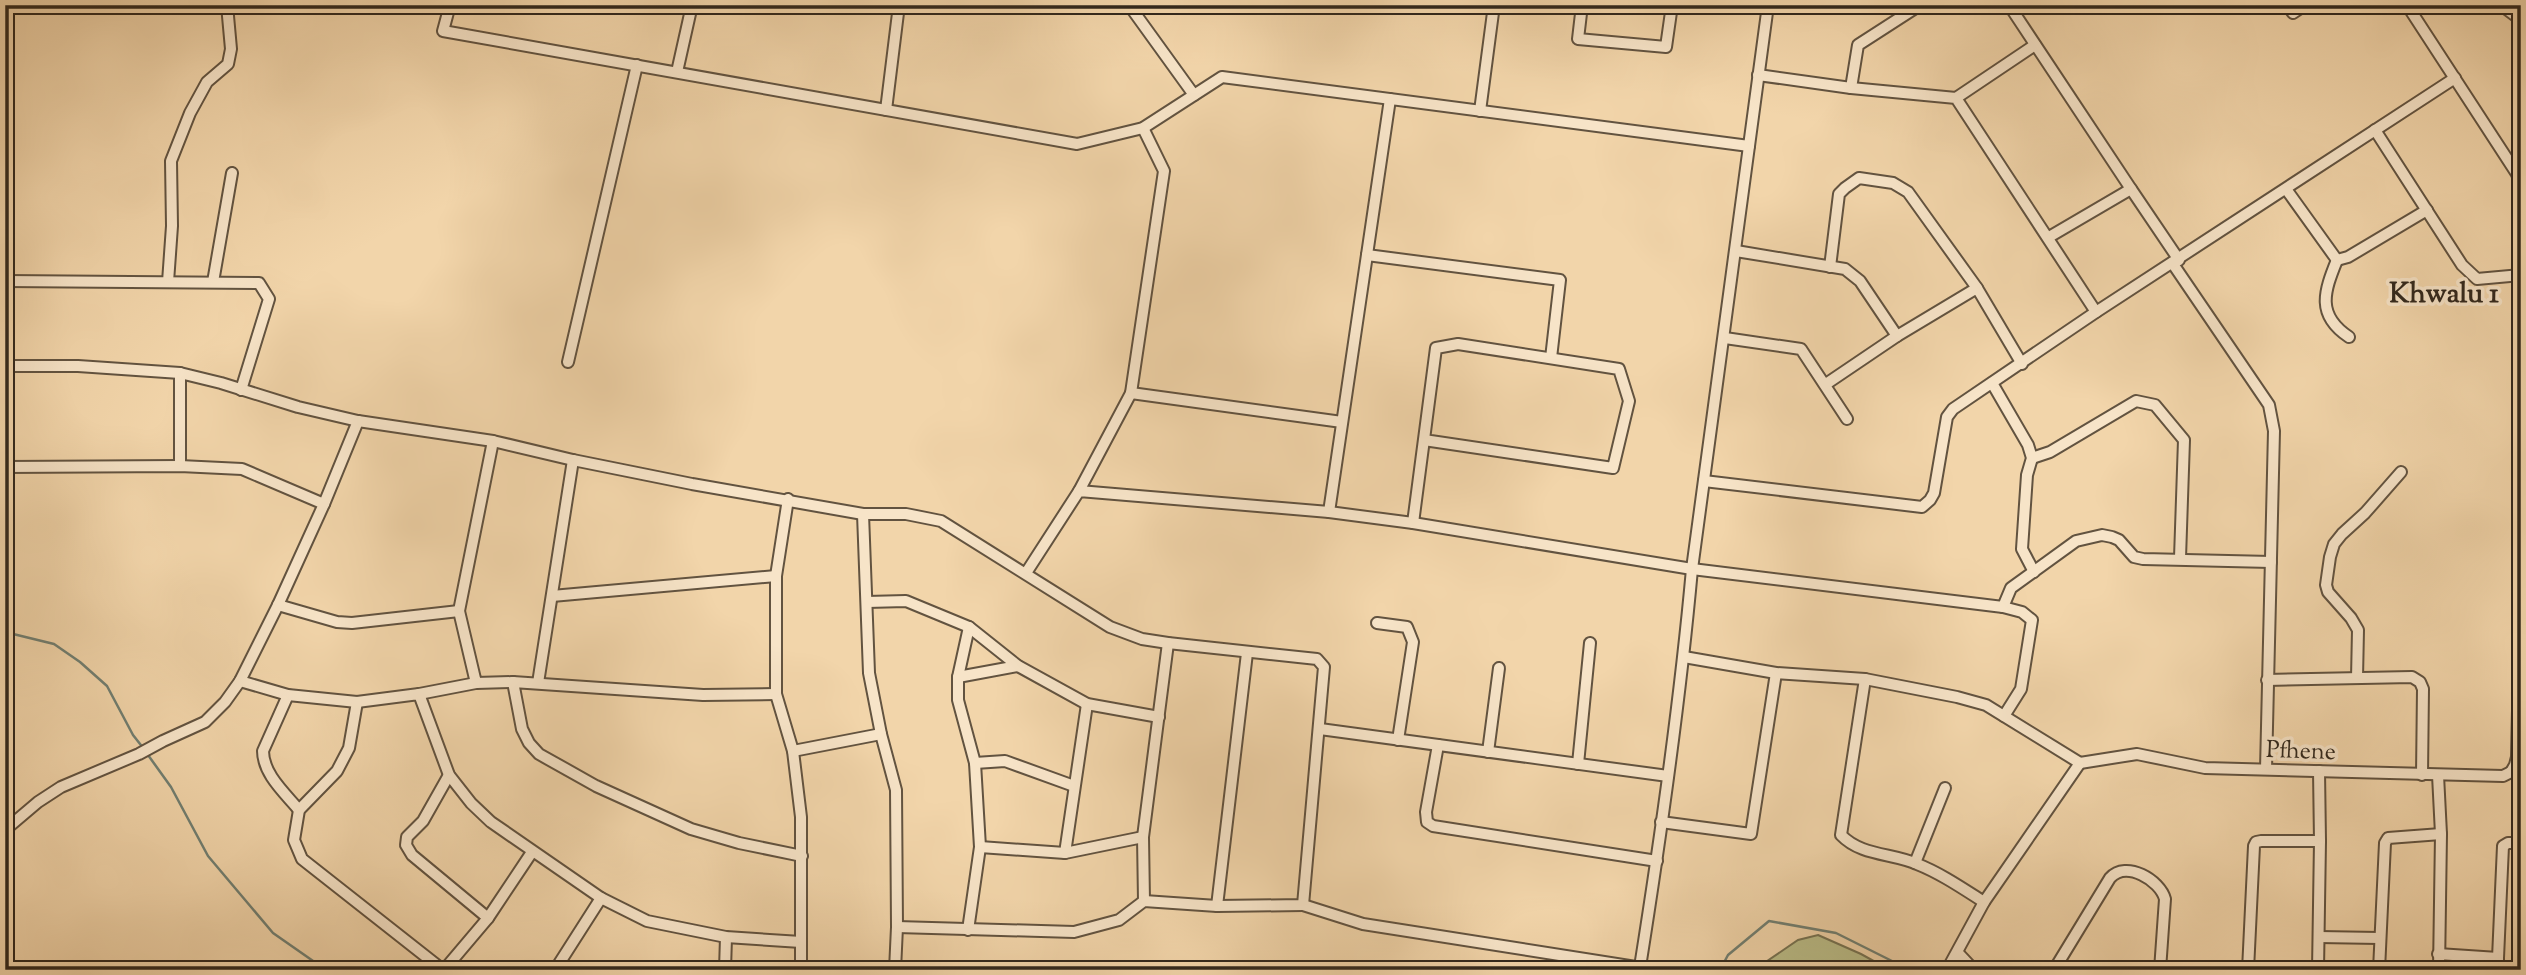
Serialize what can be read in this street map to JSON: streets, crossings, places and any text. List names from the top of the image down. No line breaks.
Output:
{"streets":{"street":["Pfhene"]},"districts":["Khwalu 1"]}
